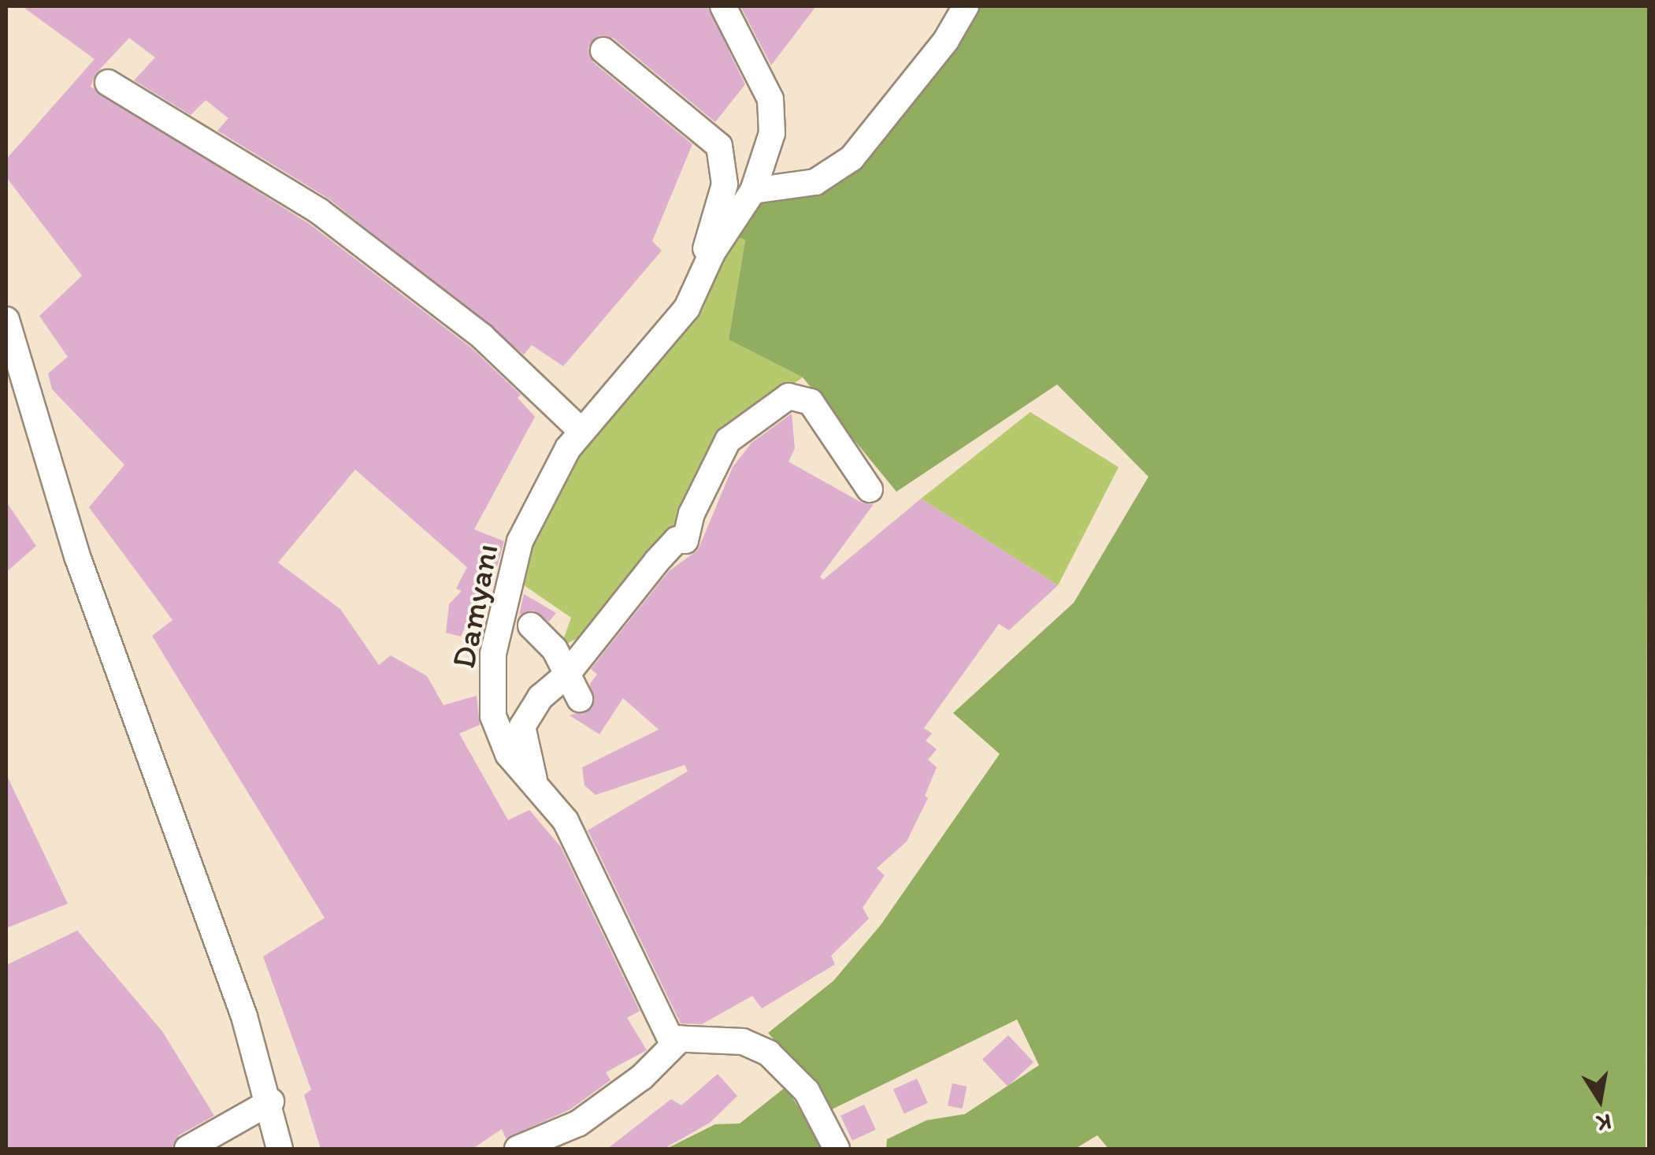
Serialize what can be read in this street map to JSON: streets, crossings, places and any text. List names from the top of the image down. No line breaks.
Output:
{"streets":{"street":["Damyanı"]},"north":"bottom"}
